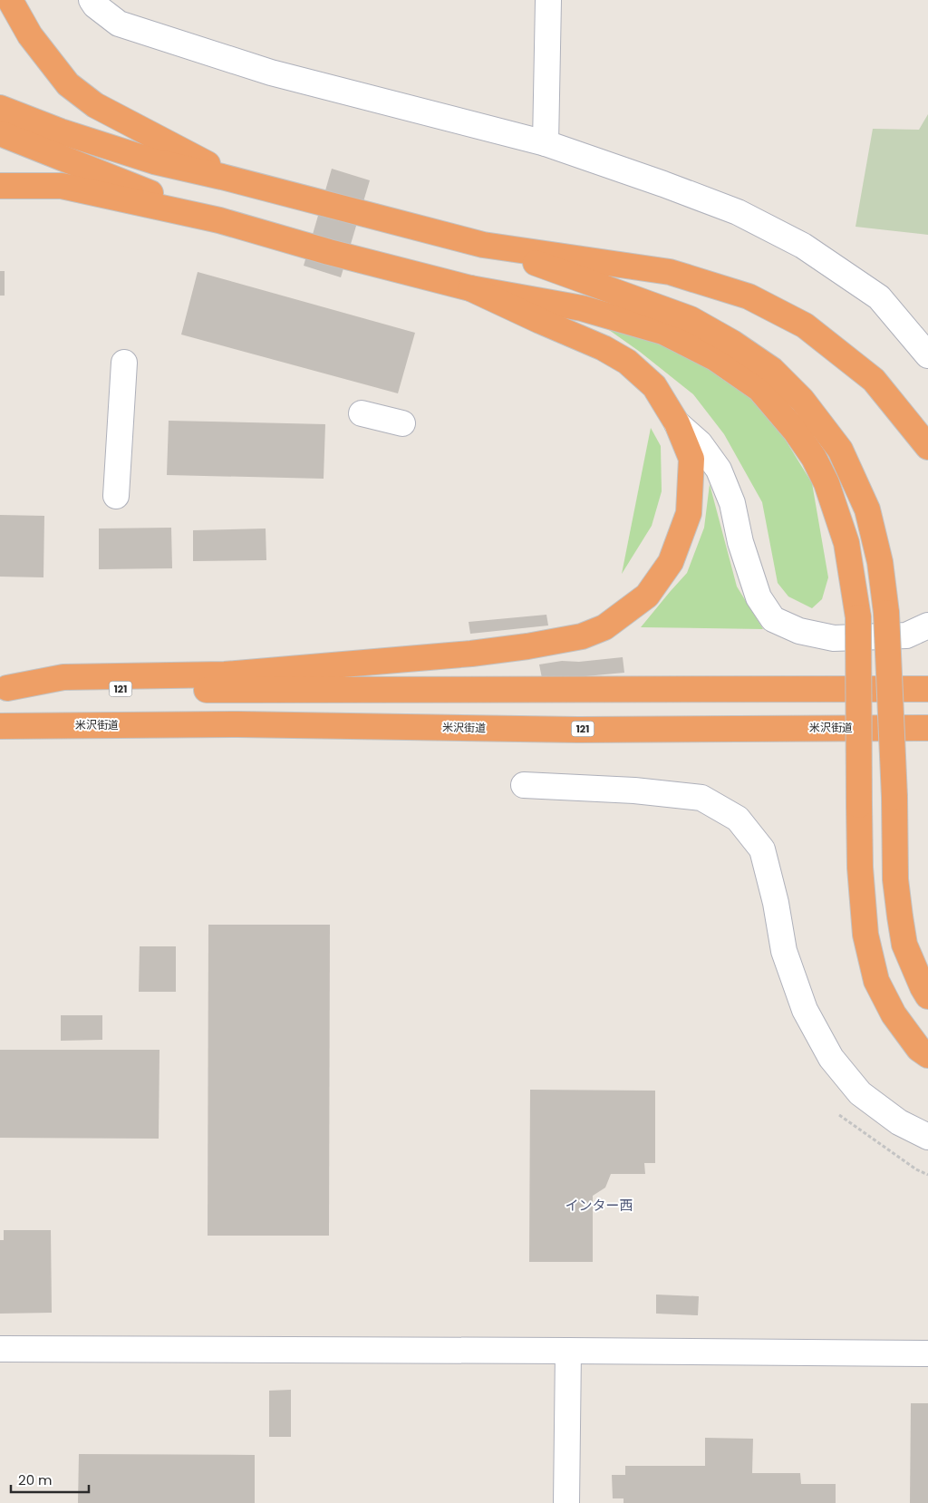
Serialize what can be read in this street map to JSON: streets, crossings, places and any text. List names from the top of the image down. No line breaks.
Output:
{"streets":{"highway":["121","米沢街道"]},"districts":["インター西"],"scale_bar":"20 m"}
